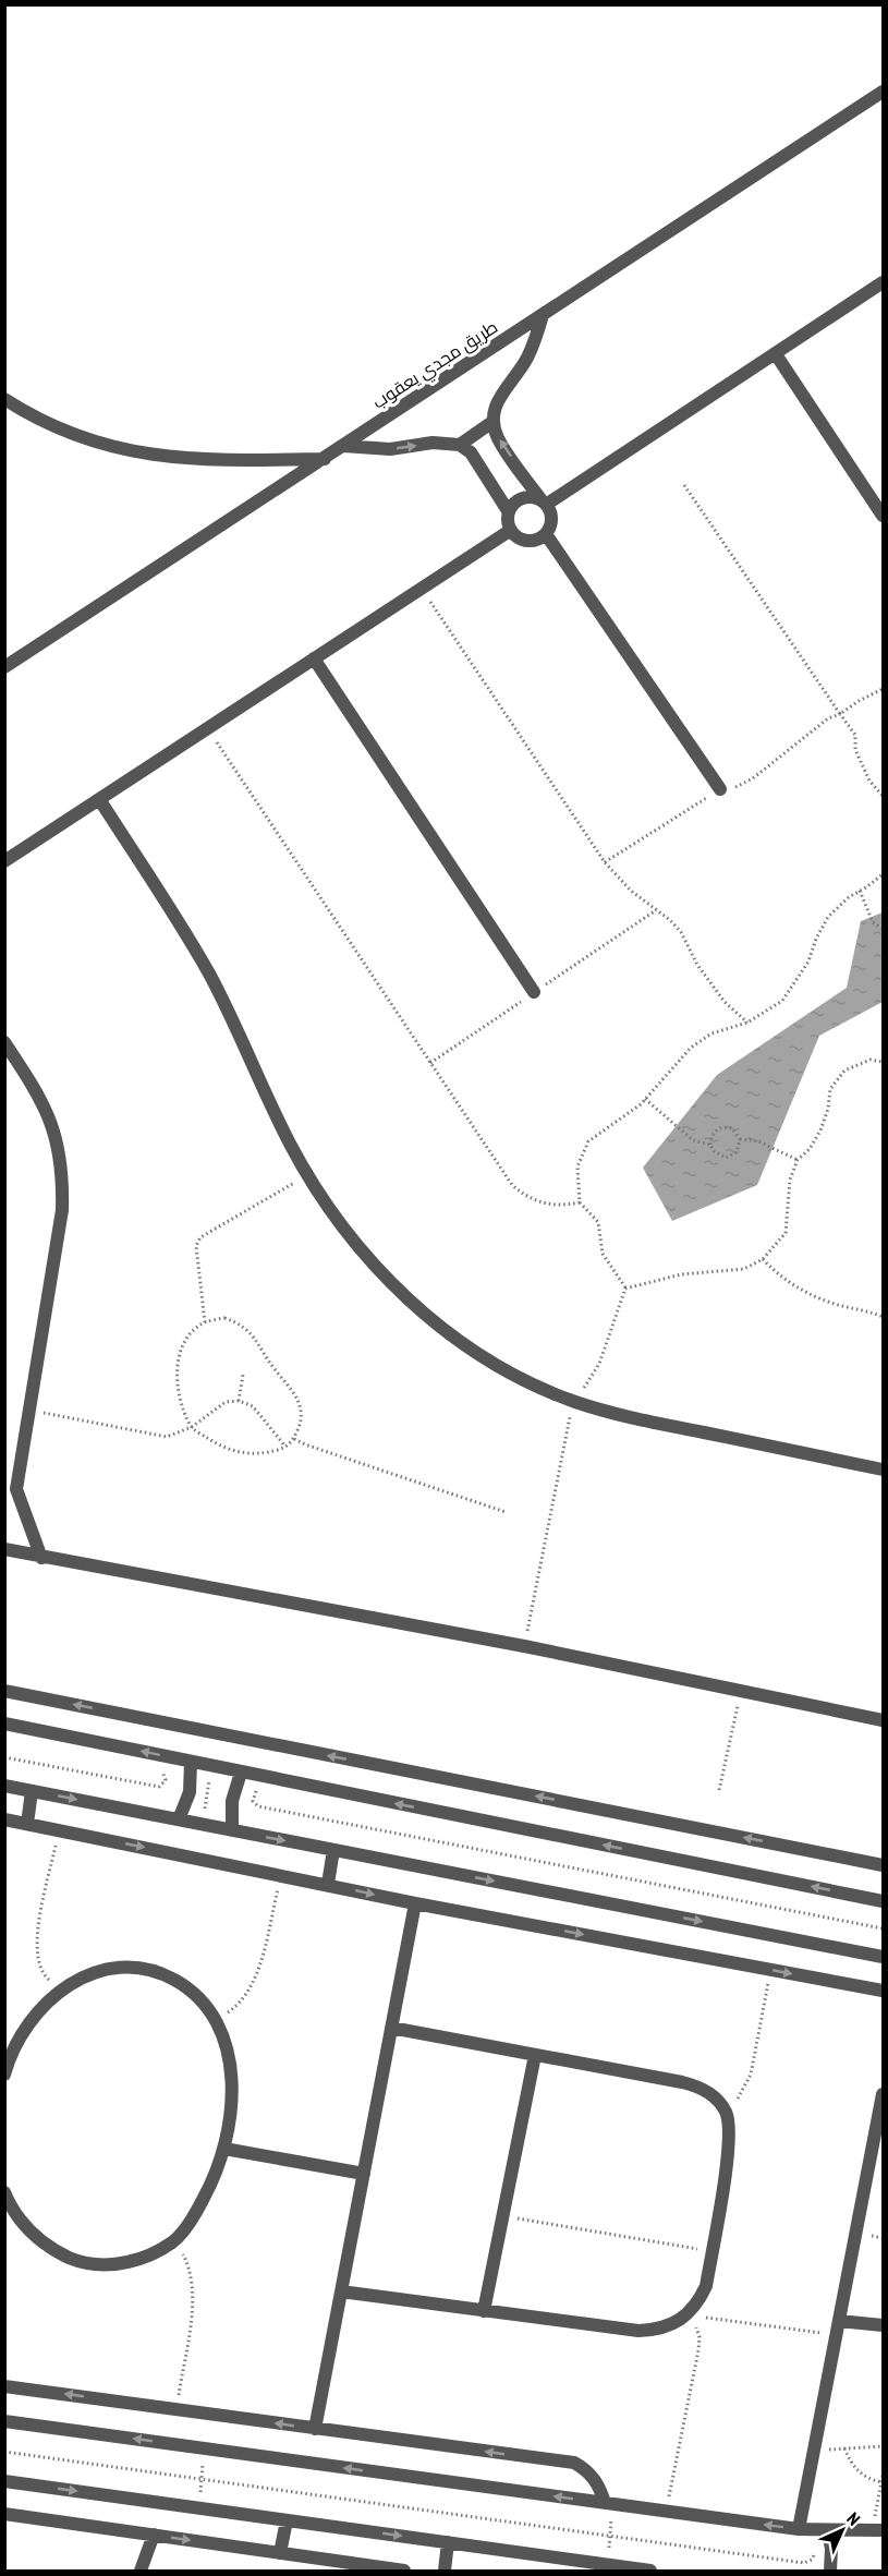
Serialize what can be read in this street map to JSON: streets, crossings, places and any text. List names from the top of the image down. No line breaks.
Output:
{"streets":{"street":["طريق مجدي يعقوب"]},"north":"top right"}
